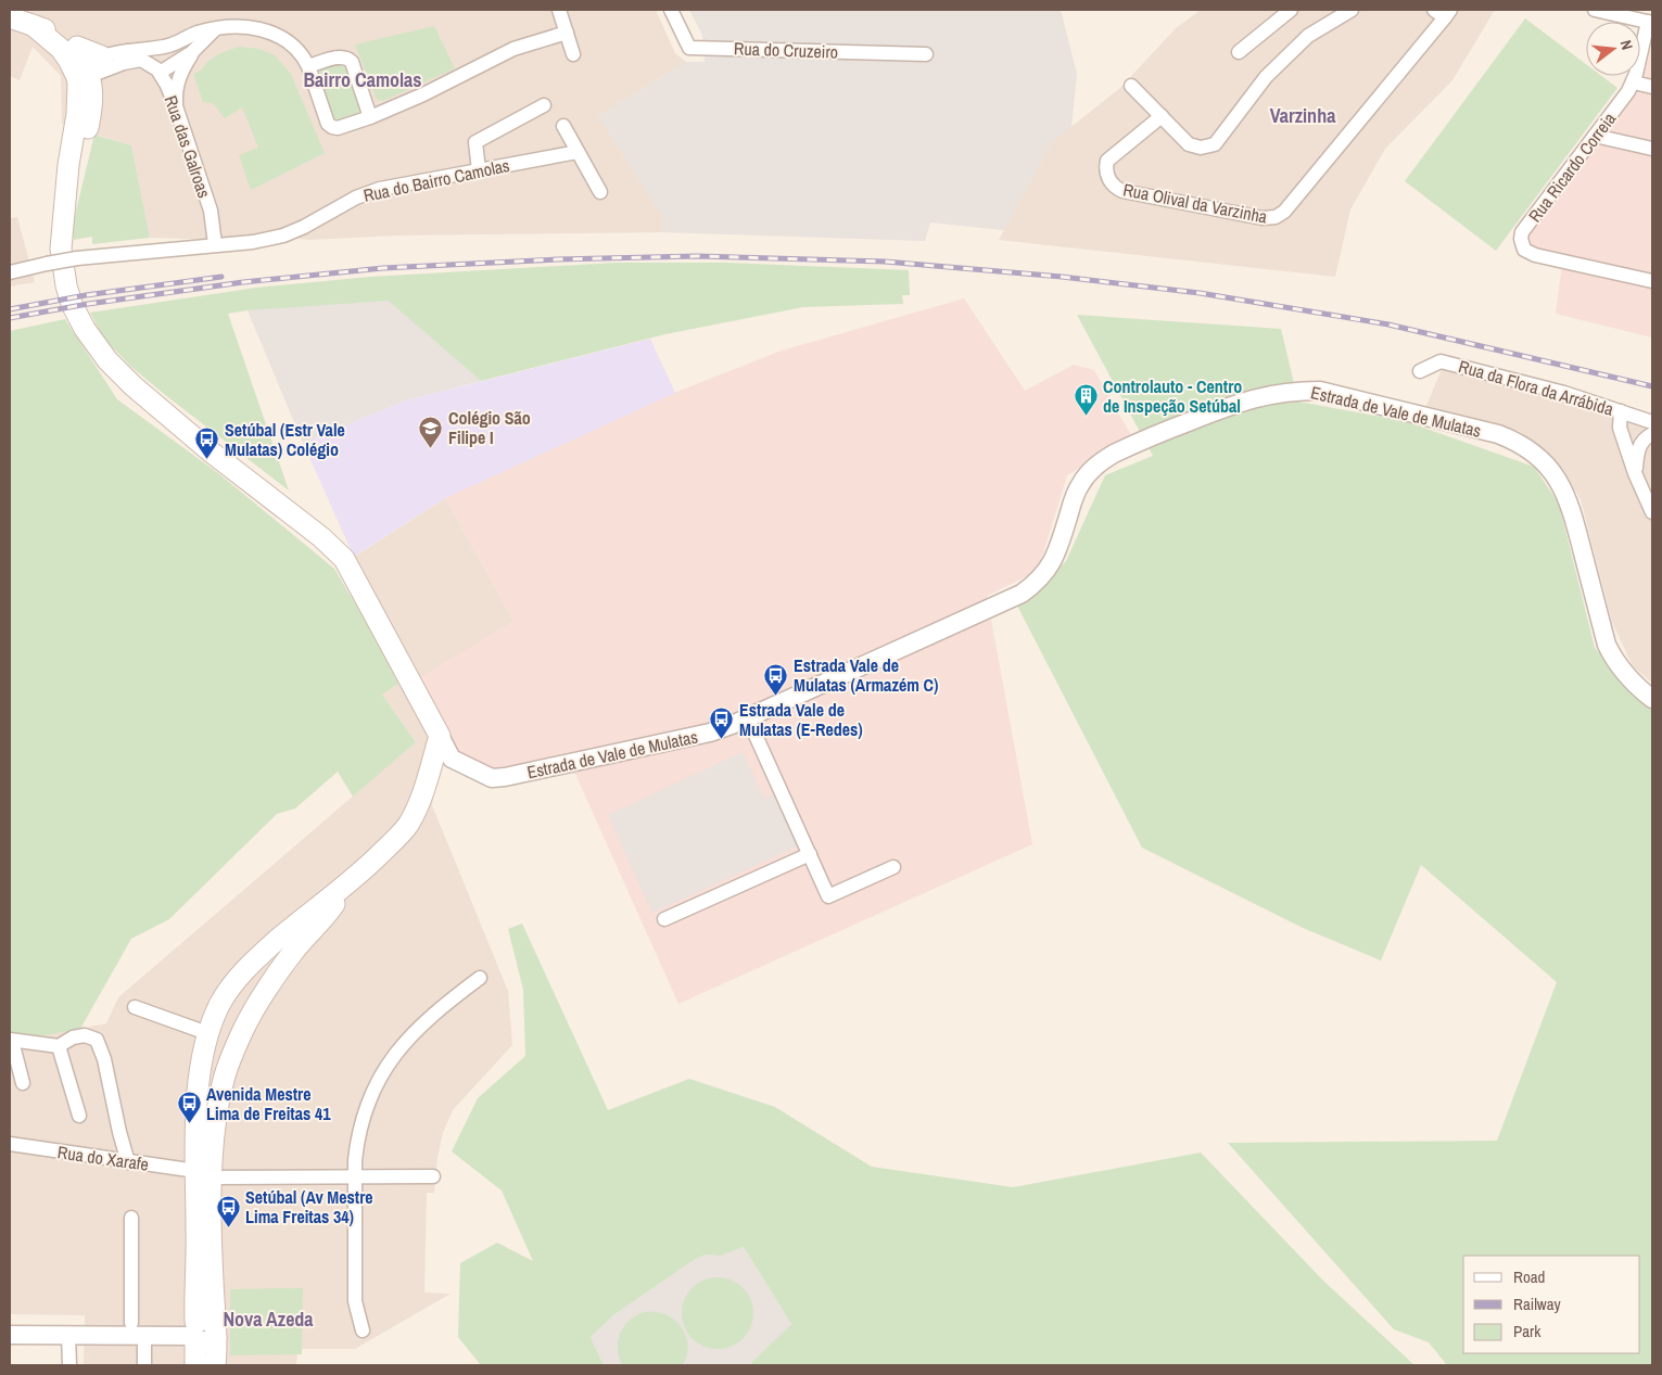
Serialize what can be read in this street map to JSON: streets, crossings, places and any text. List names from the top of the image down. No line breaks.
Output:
{"streets":{"main road":["Estrada de Vale de Mulatas"],"street":["Rua do Cruzeiro","Rua das Galroas","Rua Ricardo Correia","Rua do Bairro Camolas","Rua Olival da Varzinha","Rua da Flora da Arrábida","Rua do Xarafe"]},"crossings":[["Rua das Galroas","Rua do Bairro Camolas"]],"districts":["Bairro Camolas","Varzinha","Nova Azeda"],"places":{"building":["Controlauto - Centro de Inspeção Setúbal"],"school or university":["Colégio São Filipe I"],"bus stop":["Setúbal (Estr Vale Mulatas) Colégio","Estrada Vale de Mulatas (Armazém C)","Estrada Vale de Mulatas (E-Redes)","Avenida Mestre Lima de Freitas 41","Setúbal (Av Mestre Lima Freitas 34)"]},"legend":["Road","Railway","Park"],"north":"right"}
